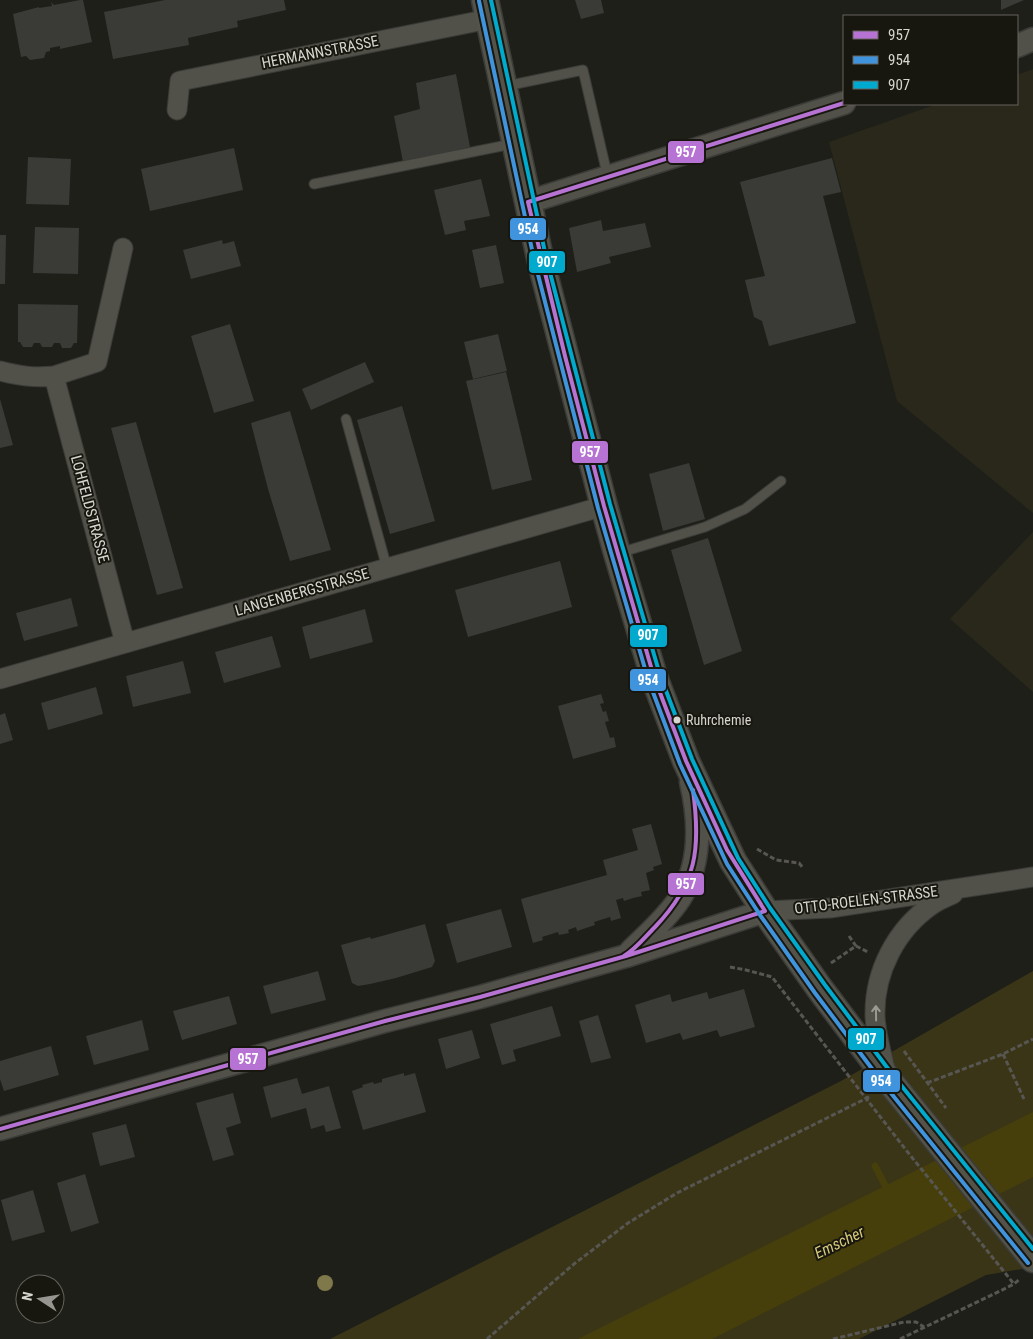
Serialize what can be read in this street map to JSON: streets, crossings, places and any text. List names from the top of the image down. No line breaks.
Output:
{"streets":{"street":["HERMANNSTRASSE","LOHFELDSTRASSE","LANGENBERGSTRASSE","OTTO-ROELEN-STRASSE"]},"crossings":[["LOHFELDSTRASSE","LANGENBERGSTRASSE"]],"one_way":["OTTO-ROELEN-STRASSE"],"water":["Emscher"],"places":["Ruhrchemie"],"lines":["transit line 907","transit line 954","transit line 957"],"legend":["957","954","907"],"north":"left"}
